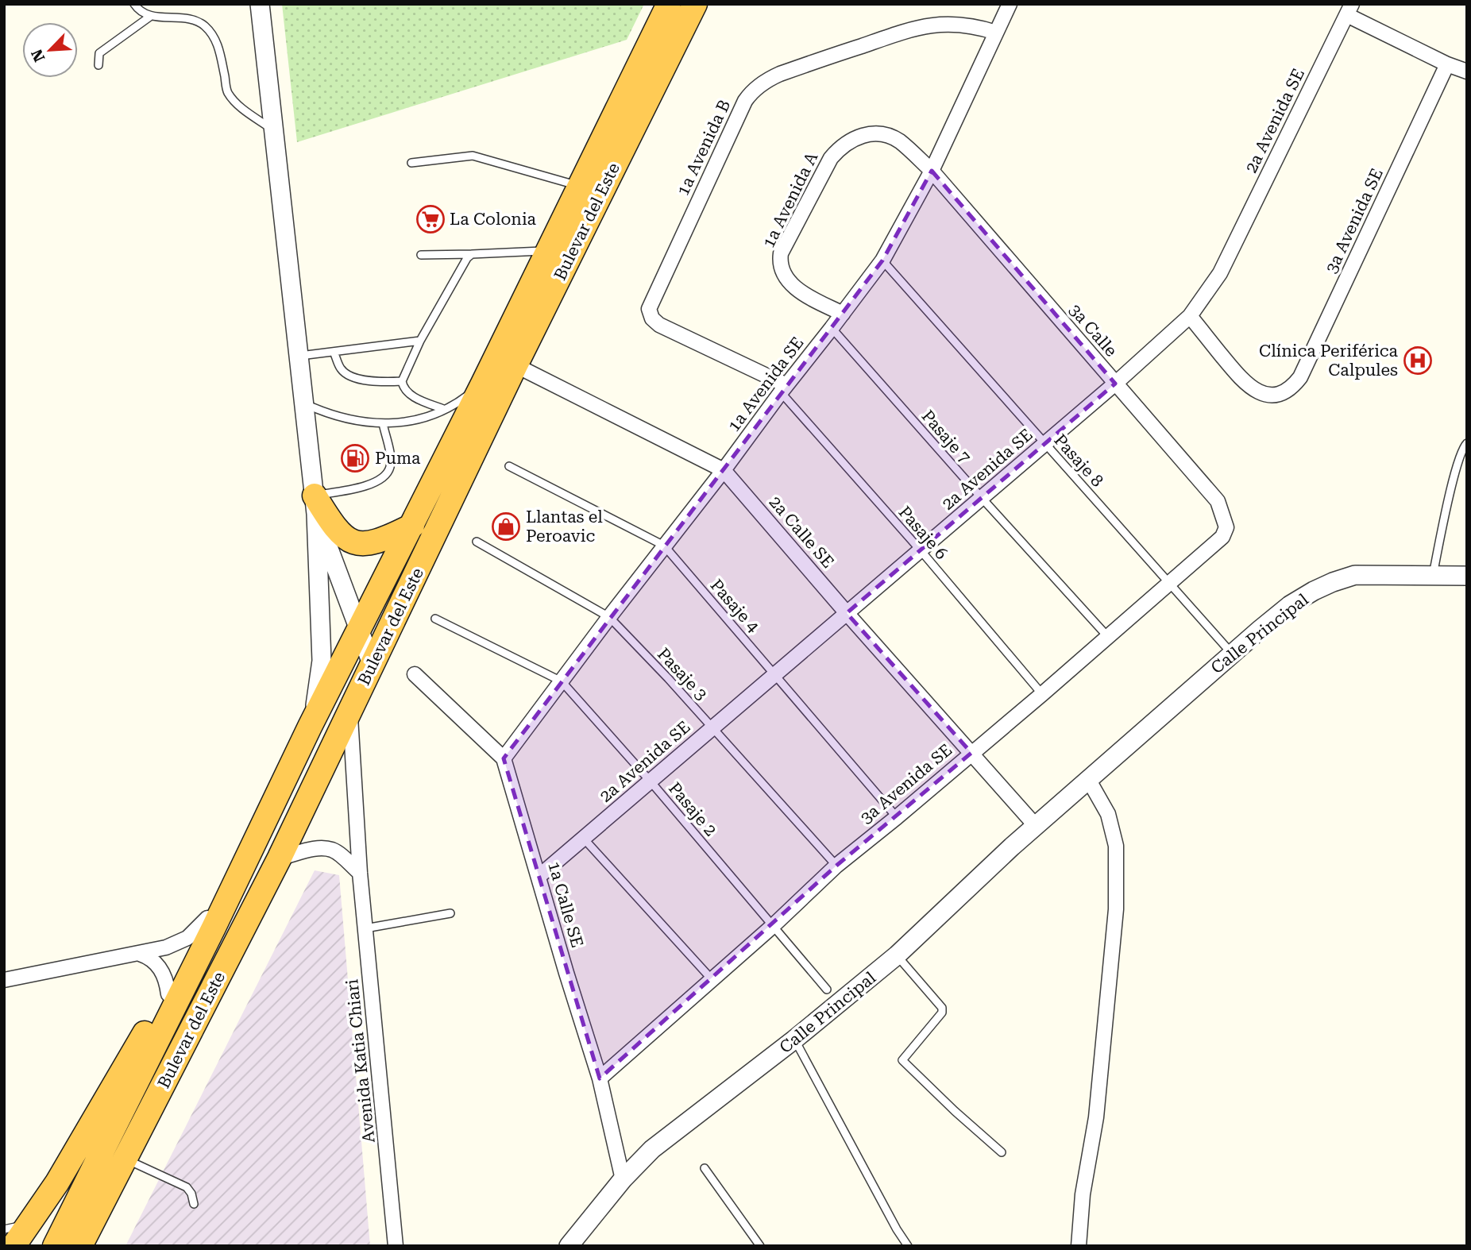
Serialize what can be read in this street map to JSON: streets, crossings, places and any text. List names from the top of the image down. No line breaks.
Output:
{"streets":{"highway":["Bulevar del Este"],"street":["2a Avenida SE","1a Avenida B","1a Avenida A","3a Avenida SE","3a Calle","1a Avenida SE","2a Calle SE","Calle Principal","1a Calle SE","Avenida Katia Chiari"],"lane":["Pasaje 7","Pasaje 8","Pasaje 6","Pasaje 4","Pasaje 3","Pasaje 2"]},"crossings":[["2a Avenida SE","3a Avenida SE"],["2a Avenida SE","3a Calle"],["2a Avenida SE","Pasaje 7"],["2a Avenida SE","Pasaje 8"],["2a Avenida SE","2a Calle SE"],["2a Avenida SE","Pasaje 6"],["2a Avenida SE","Pasaje 4"],["2a Avenida SE","Pasaje 3"],["2a Avenida SE","Pasaje 2"],["2a Avenida SE","1a Calle SE"],["1a Avenida B","1a Avenida SE"],["1a Avenida B","Pasaje 6"],["1a Avenida A","3a Calle"],["1a Avenida A","1a Avenida SE"],["3a Avenida SE","3a Calle"],["3a Avenida SE","Pasaje 7"],["3a Avenida SE","Pasaje 8"],["3a Avenida SE","2a Calle SE"],["3a Avenida SE","Pasaje 6"],["3a Avenida SE","Pasaje 4"],["3a Avenida SE","Pasaje 3"],["3a Avenida SE","Pasaje 2"],["3a Avenida SE","1a Calle SE"],["Bulevar del Este","2a Calle SE"],["Bulevar del Este","Avenida Katia Chiari"],["3a Calle","1a Avenida SE"],["1a Avenida SE","Pasaje 7"],["1a Avenida SE","Pasaje 8"],["1a Avenida SE","2a Calle SE"],["1a Avenida SE","Pasaje 6"],["1a Avenida SE","Pasaje 4"],["1a Avenida SE","Pasaje 3"],["1a Avenida SE","Pasaje 2"],["1a Avenida SE","1a Calle SE"],["Pasaje 8","Calle Principal"],["2a Calle SE","Calle Principal"],["Calle Principal","1a Calle SE"]],"places":{"supermarket":["La Colonia"],"hospital":["Clínica Periférica Calpules"],"fuel station":["Puma"],"shop":["Llantas el Peroavic"]},"north":"bottom left"}
